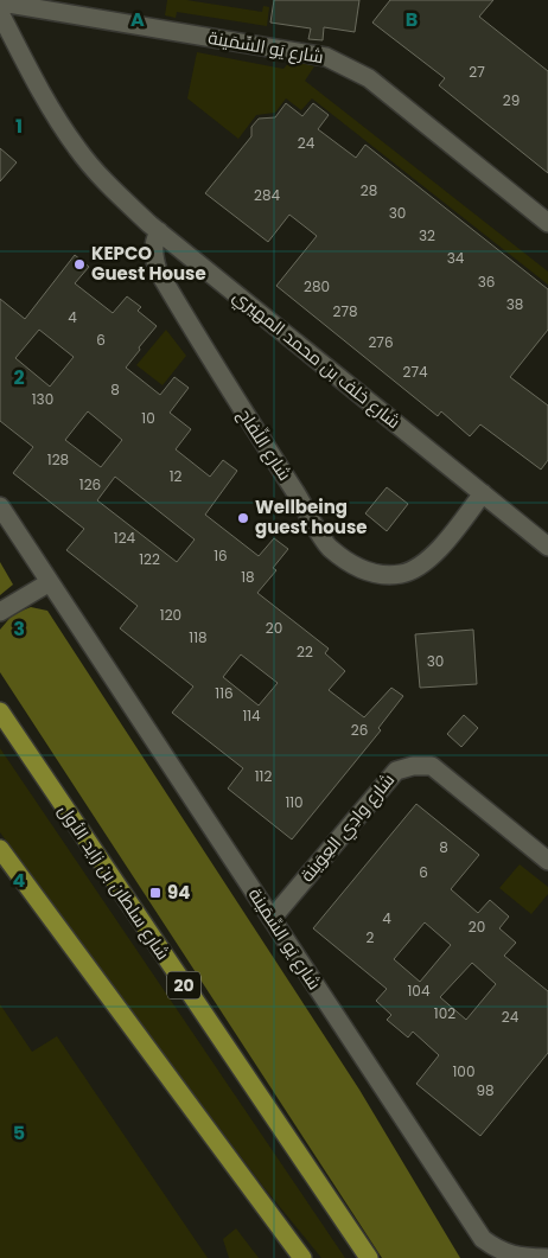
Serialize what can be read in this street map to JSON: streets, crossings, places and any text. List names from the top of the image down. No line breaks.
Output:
{"streets":{"main road":["شارع سلطان بن زايد الأول","20"],"street":["شارع يَو السِّمَينة","شارع خلف بن محمد المهيري","شارع اللِّفاح","شارع وادِي العِوَينة"]},"crossings":[["شارع يَو السِّمَينة","شارع وادِي العِوَينة"],["شارع خلف بن محمد المهيري","شارع اللِّفاح"]],"places":{"other":["KEPCO Guest House","Wellbeing guest house"],"transit":["94"]},"house_numbers":["27","29","24","28","284","30","32","34","36","280","38","278","4","6","276","274","8","130","10","128","12","126","124","16","122","18","120","20","118","22","30","116","114","26","112","110","8","6","4","20","2","104","102","24","100","98"],"grid":{"columns":["A","B"],"rows":["1","2","3","4","5"]}}
